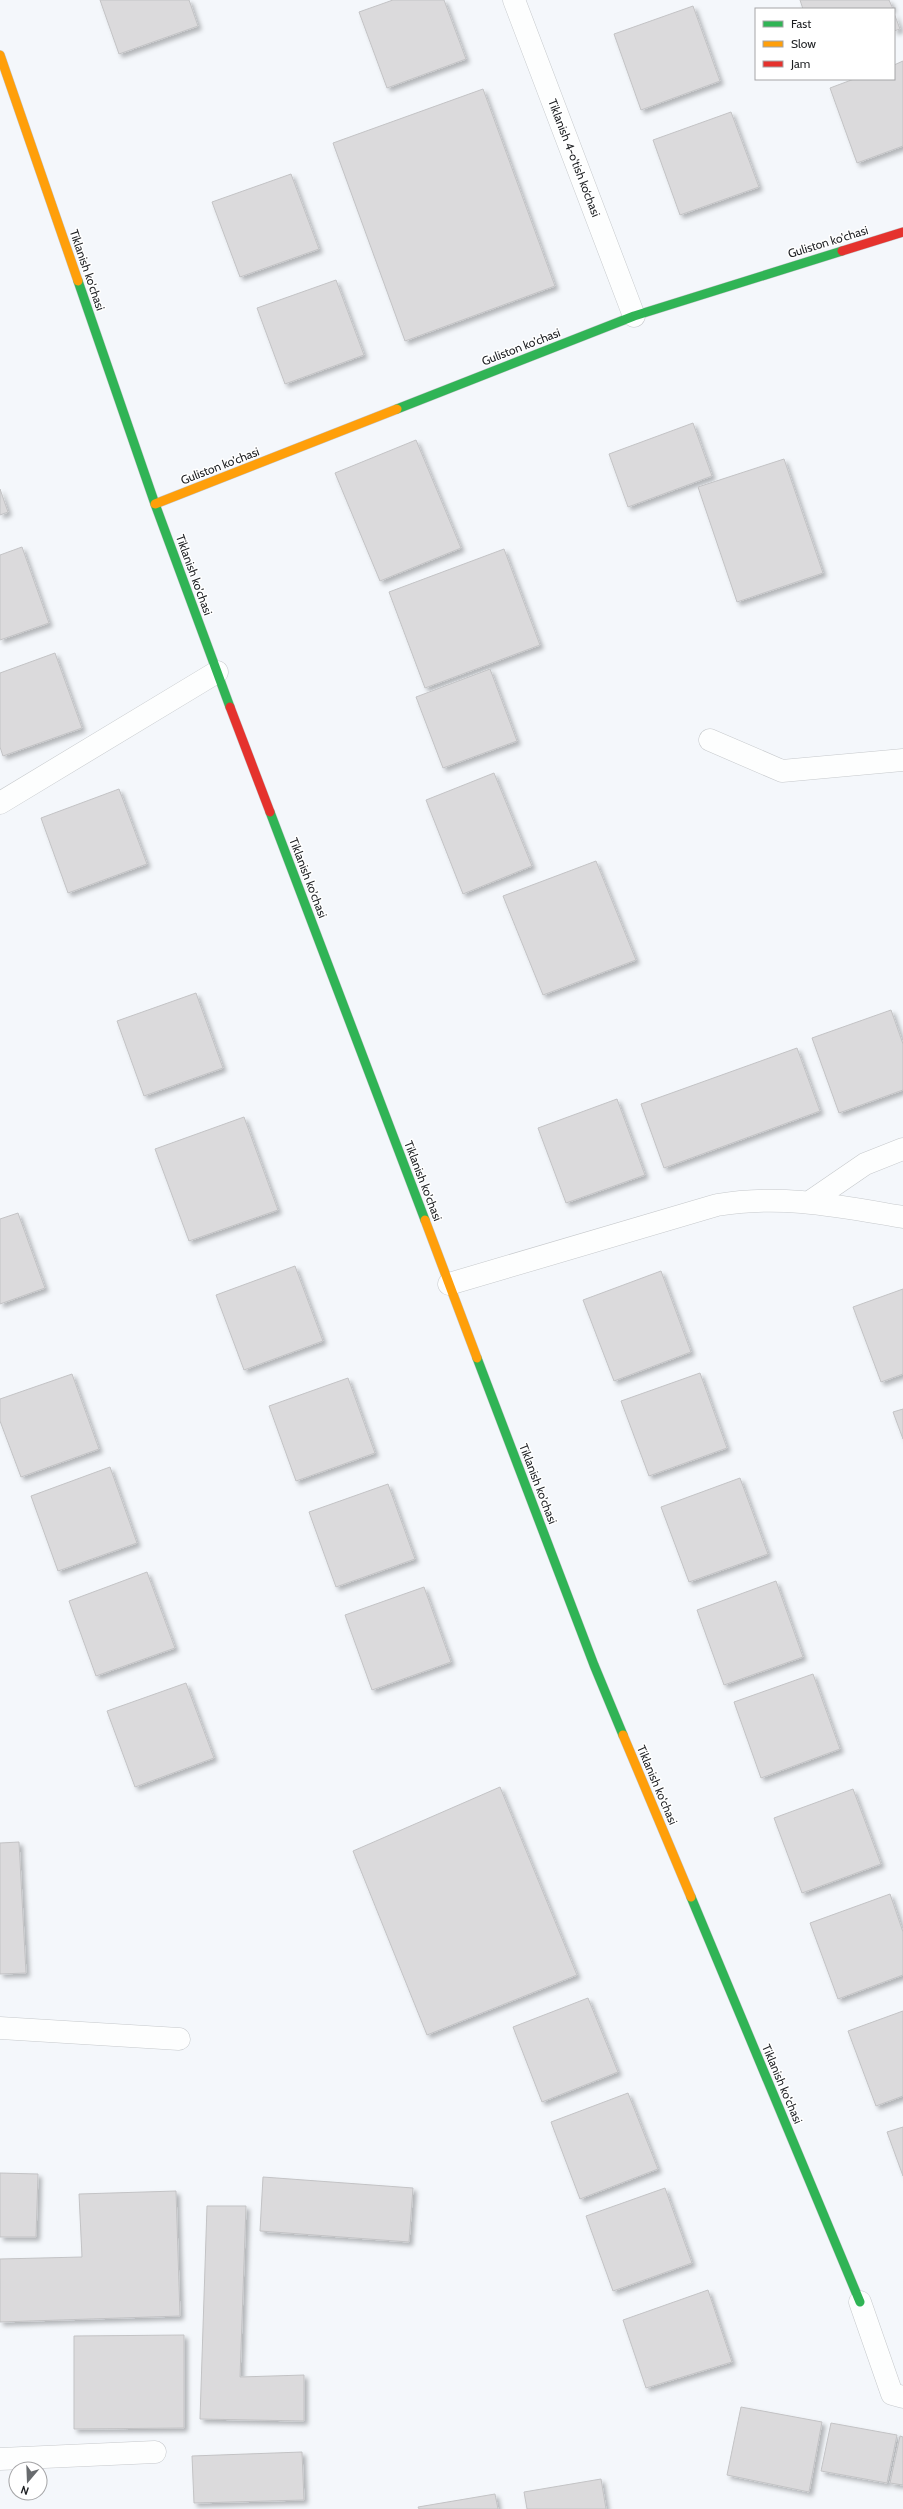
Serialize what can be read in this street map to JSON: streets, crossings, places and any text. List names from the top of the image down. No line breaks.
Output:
{"streets":{"street":["Tiklanish 4-o'tish ko‘chasi","Guliston ko'chasi","Tiklanish ko'chasi"]},"crossings":[["Tiklanish 4-o'tish ko‘chasi","Guliston ko'chasi"],["Guliston ko'chasi","Tiklanish ko'chasi"]],"legend":["Fast","Slow","Jam"],"north":"bottom"}
